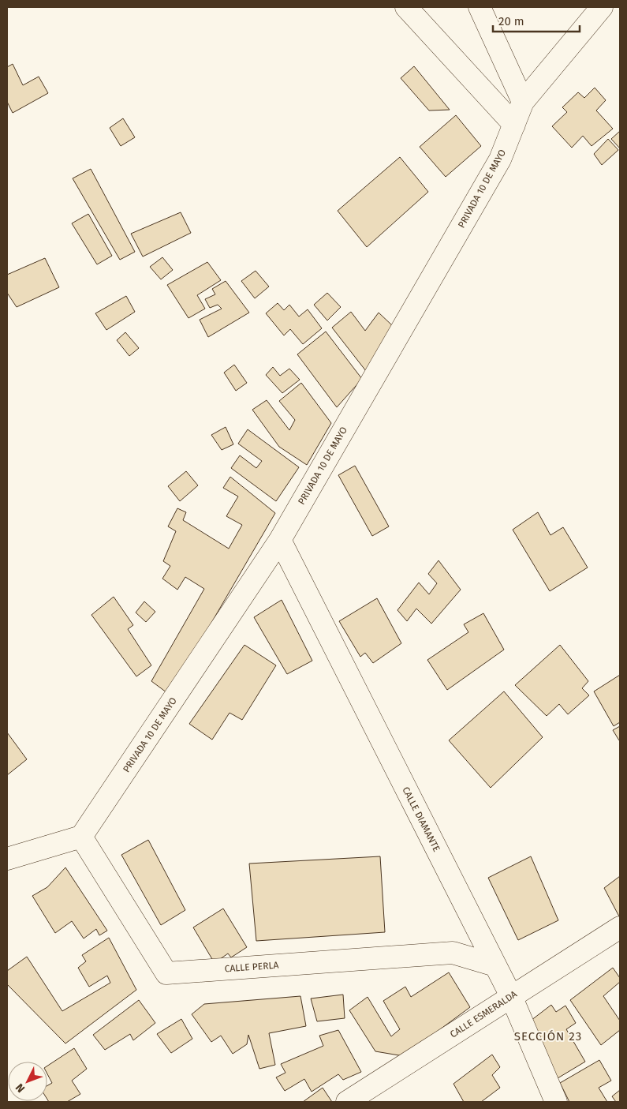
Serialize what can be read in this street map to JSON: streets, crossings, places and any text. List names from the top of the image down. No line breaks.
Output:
{"streets":{"street":["PRIVADA 10 DE MAYO","CALLE DIAMANTE","CALLE PERLA","CALLE ESMERALDA"]},"crossings":[["PRIVADA 10 DE MAYO","CALLE DIAMANTE"],["PRIVADA 10 DE MAYO","CALLE PERLA"],["CALLE DIAMANTE","CALLE PERLA"],["CALLE DIAMANTE","CALLE ESMERALDA"]],"districts":["SECCIÓN 23"],"scale_bar":"20 m","north":"bottom left"}
